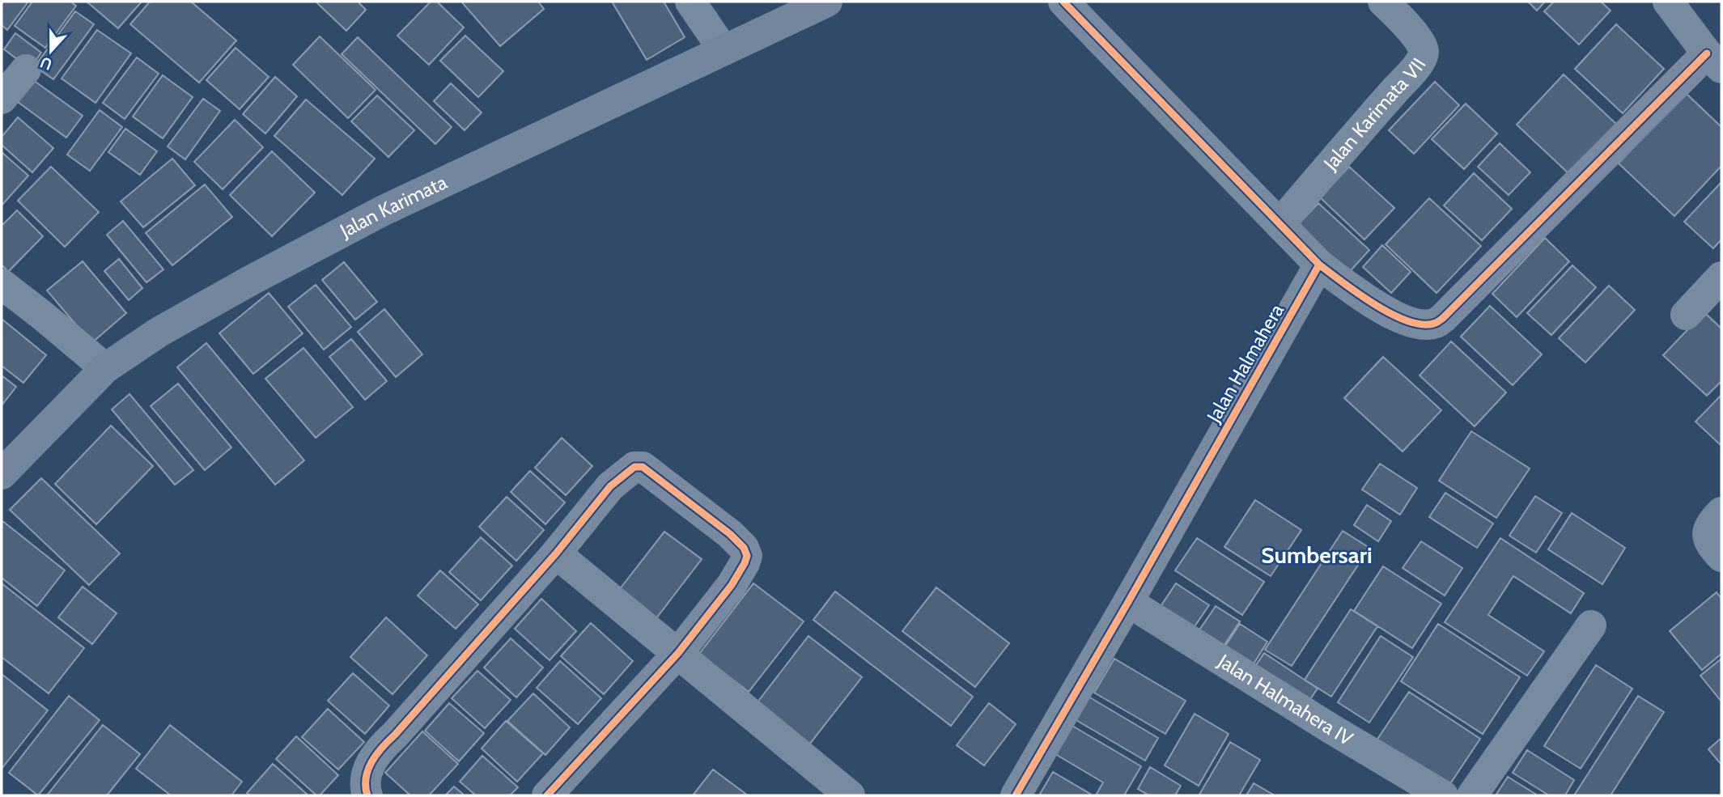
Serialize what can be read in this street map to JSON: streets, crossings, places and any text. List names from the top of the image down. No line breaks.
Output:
{"streets":{"main road":["Jalan Karimata"],"street":["Jalan Karimata VII","Jalan Halmahera","Jalan Halmahera IV"]},"crossings":[["Jalan Halmahera","Jalan Halmahera IV"]],"districts":["Sumbersari"],"north":"bottom"}
